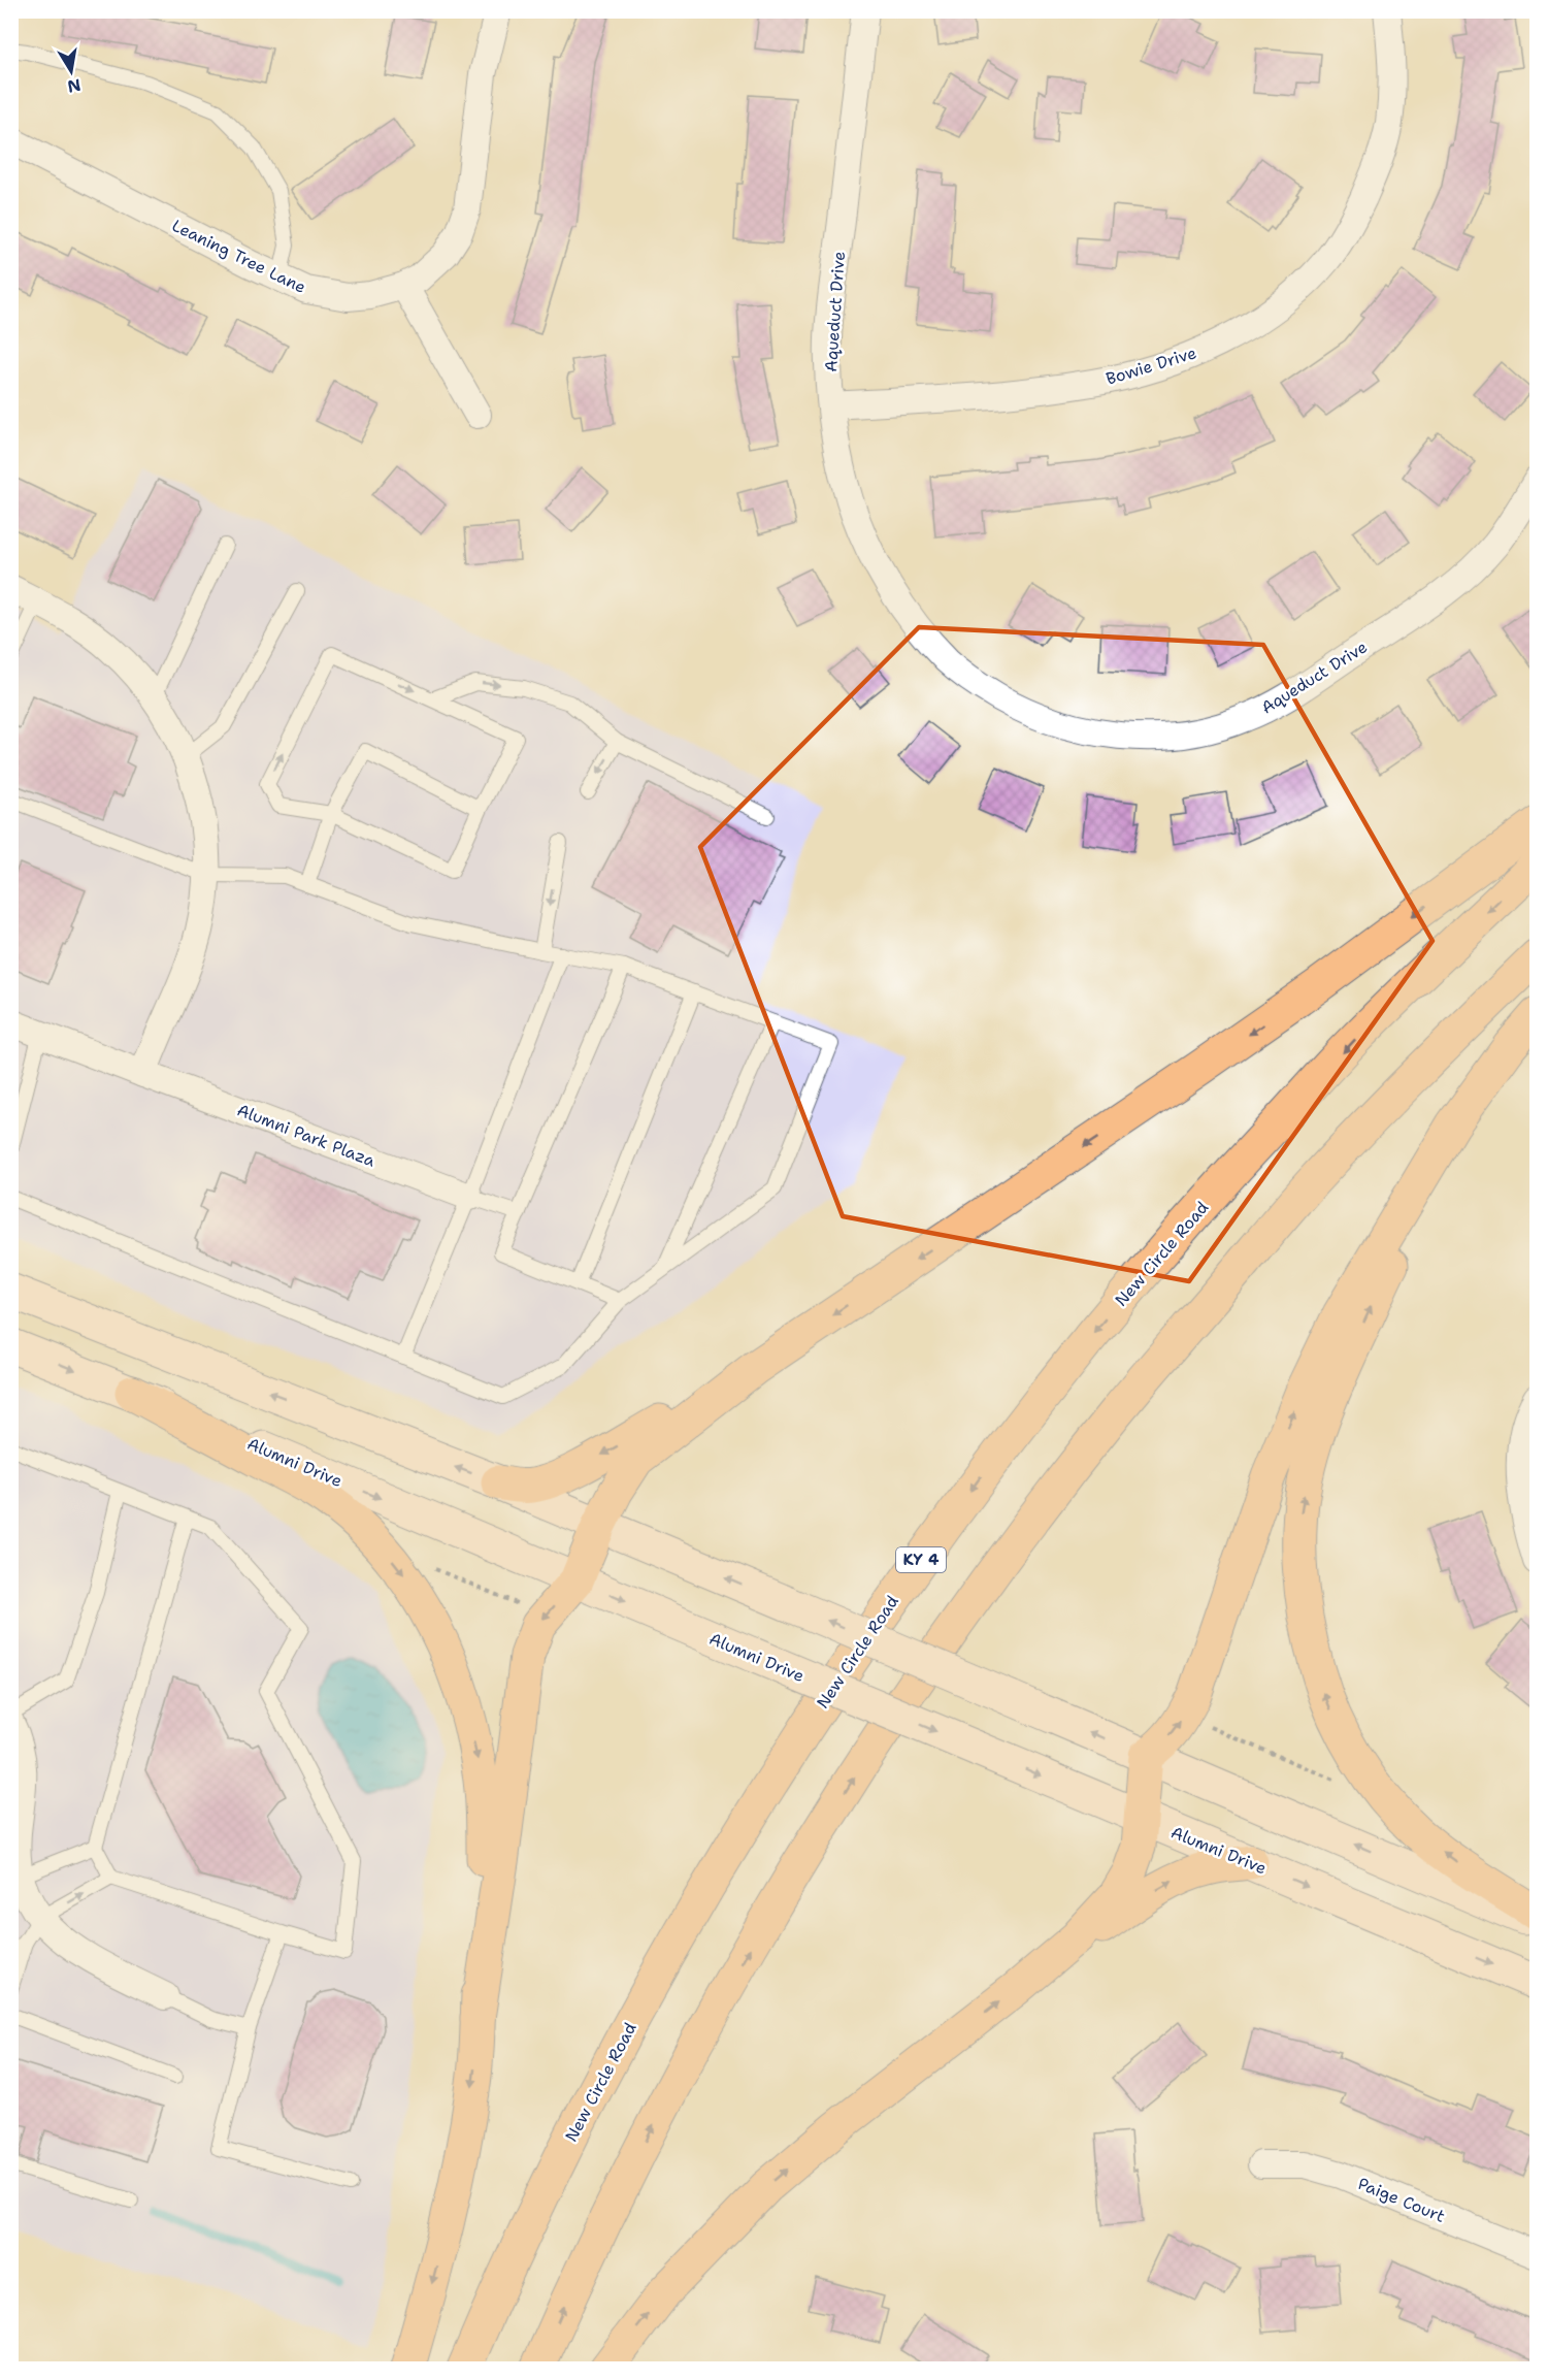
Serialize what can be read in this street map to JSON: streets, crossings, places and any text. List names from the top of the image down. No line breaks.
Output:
{"streets":{"highway":["New Circle Road","KY 4"],"main road":["Alumni Drive"],"street":["Leaning Tree Lane","Aqueduct Drive","Bowie Drive","Alumni Park Plaza","Paige Court"]},"crossings":[["Aqueduct Drive","Bowie Drive"]],"north":"bottom"}
